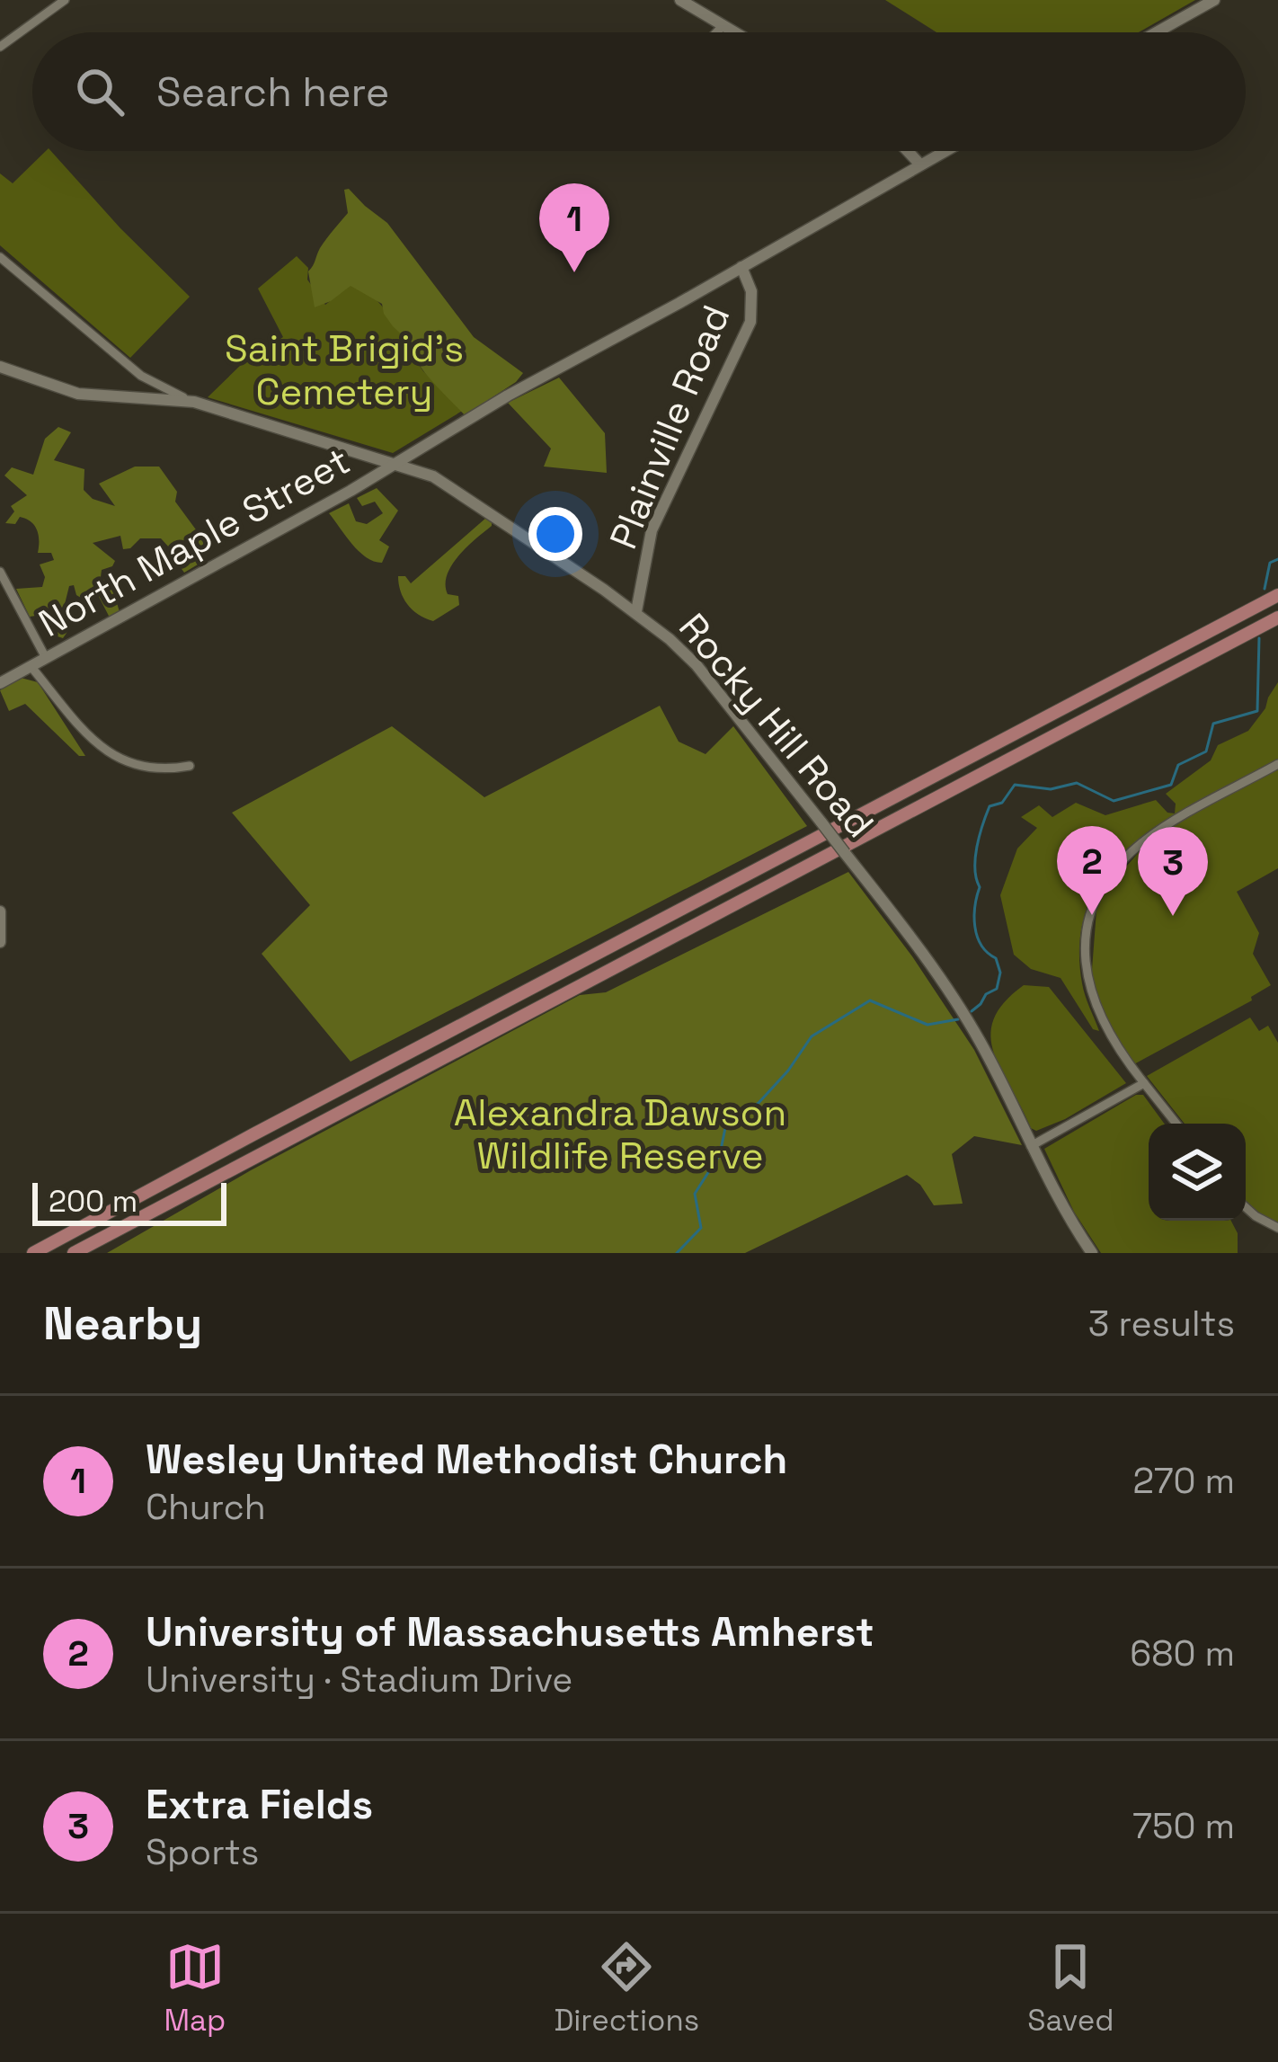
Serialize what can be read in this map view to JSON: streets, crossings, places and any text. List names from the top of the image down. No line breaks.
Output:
{"streets":{"main road":["Plainville Road","North Maple Street","Rocky Hill Road"]},"crossings":[["Plainville Road","North Maple Street"],["Plainville Road","Rocky Hill Road"],["North Maple Street","Rocky Hill Road"]],"parks":["Saint Brigid's Cemetery","Alexandra Dawson Wildlife Reserve"],"scale_bar":"200 m","page":{"search":"Search here","pins":["1","2","3"],"scale":"200 m","heading":["Nearby","3 results"],"list":[{"mark":"1","name":"Wesley United Methodist Church","note":"Church","value":"270 m"},{"mark":"2","name":"University of Massachusetts Amherst","note":"University · Stadium Drive","value":"680 m"},{"mark":"3","name":"Extra Fields","note":"Sports","value":"750 m"}],"nav":["Map","Directions","Saved"]}}
